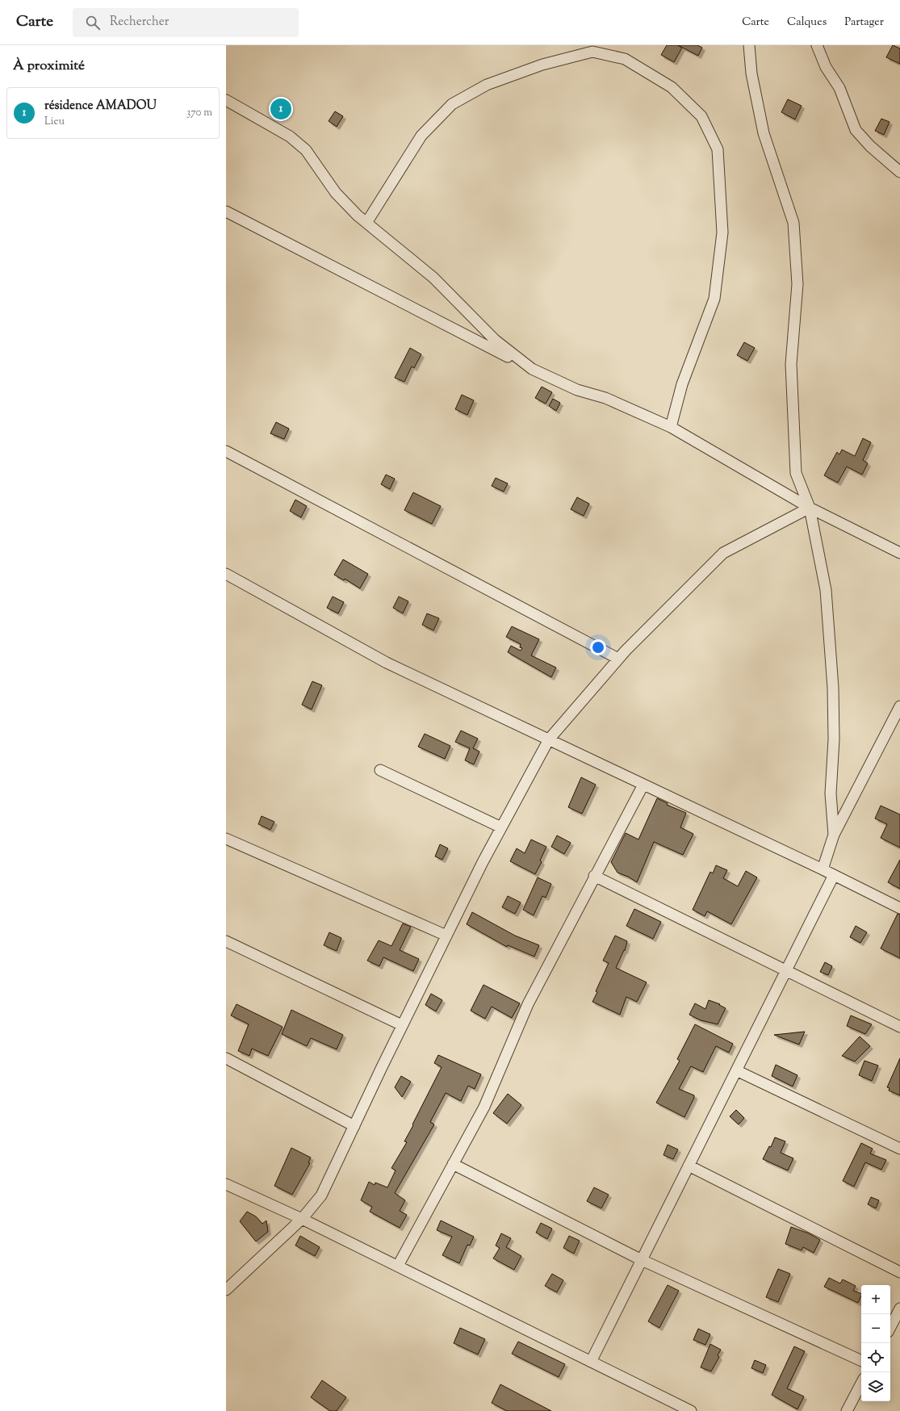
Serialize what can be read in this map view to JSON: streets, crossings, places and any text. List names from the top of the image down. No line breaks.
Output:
{"page":{"header":"Carte","search":"Rechercher","nav":["Carte","Calques","Partager"],"heading":"À proximité","list":[{"mark":"1","name":"résidence AMADOU","note":"Lieu","value":"370 m"}],"pins":"1","map_buttons":["+","−"]}}
